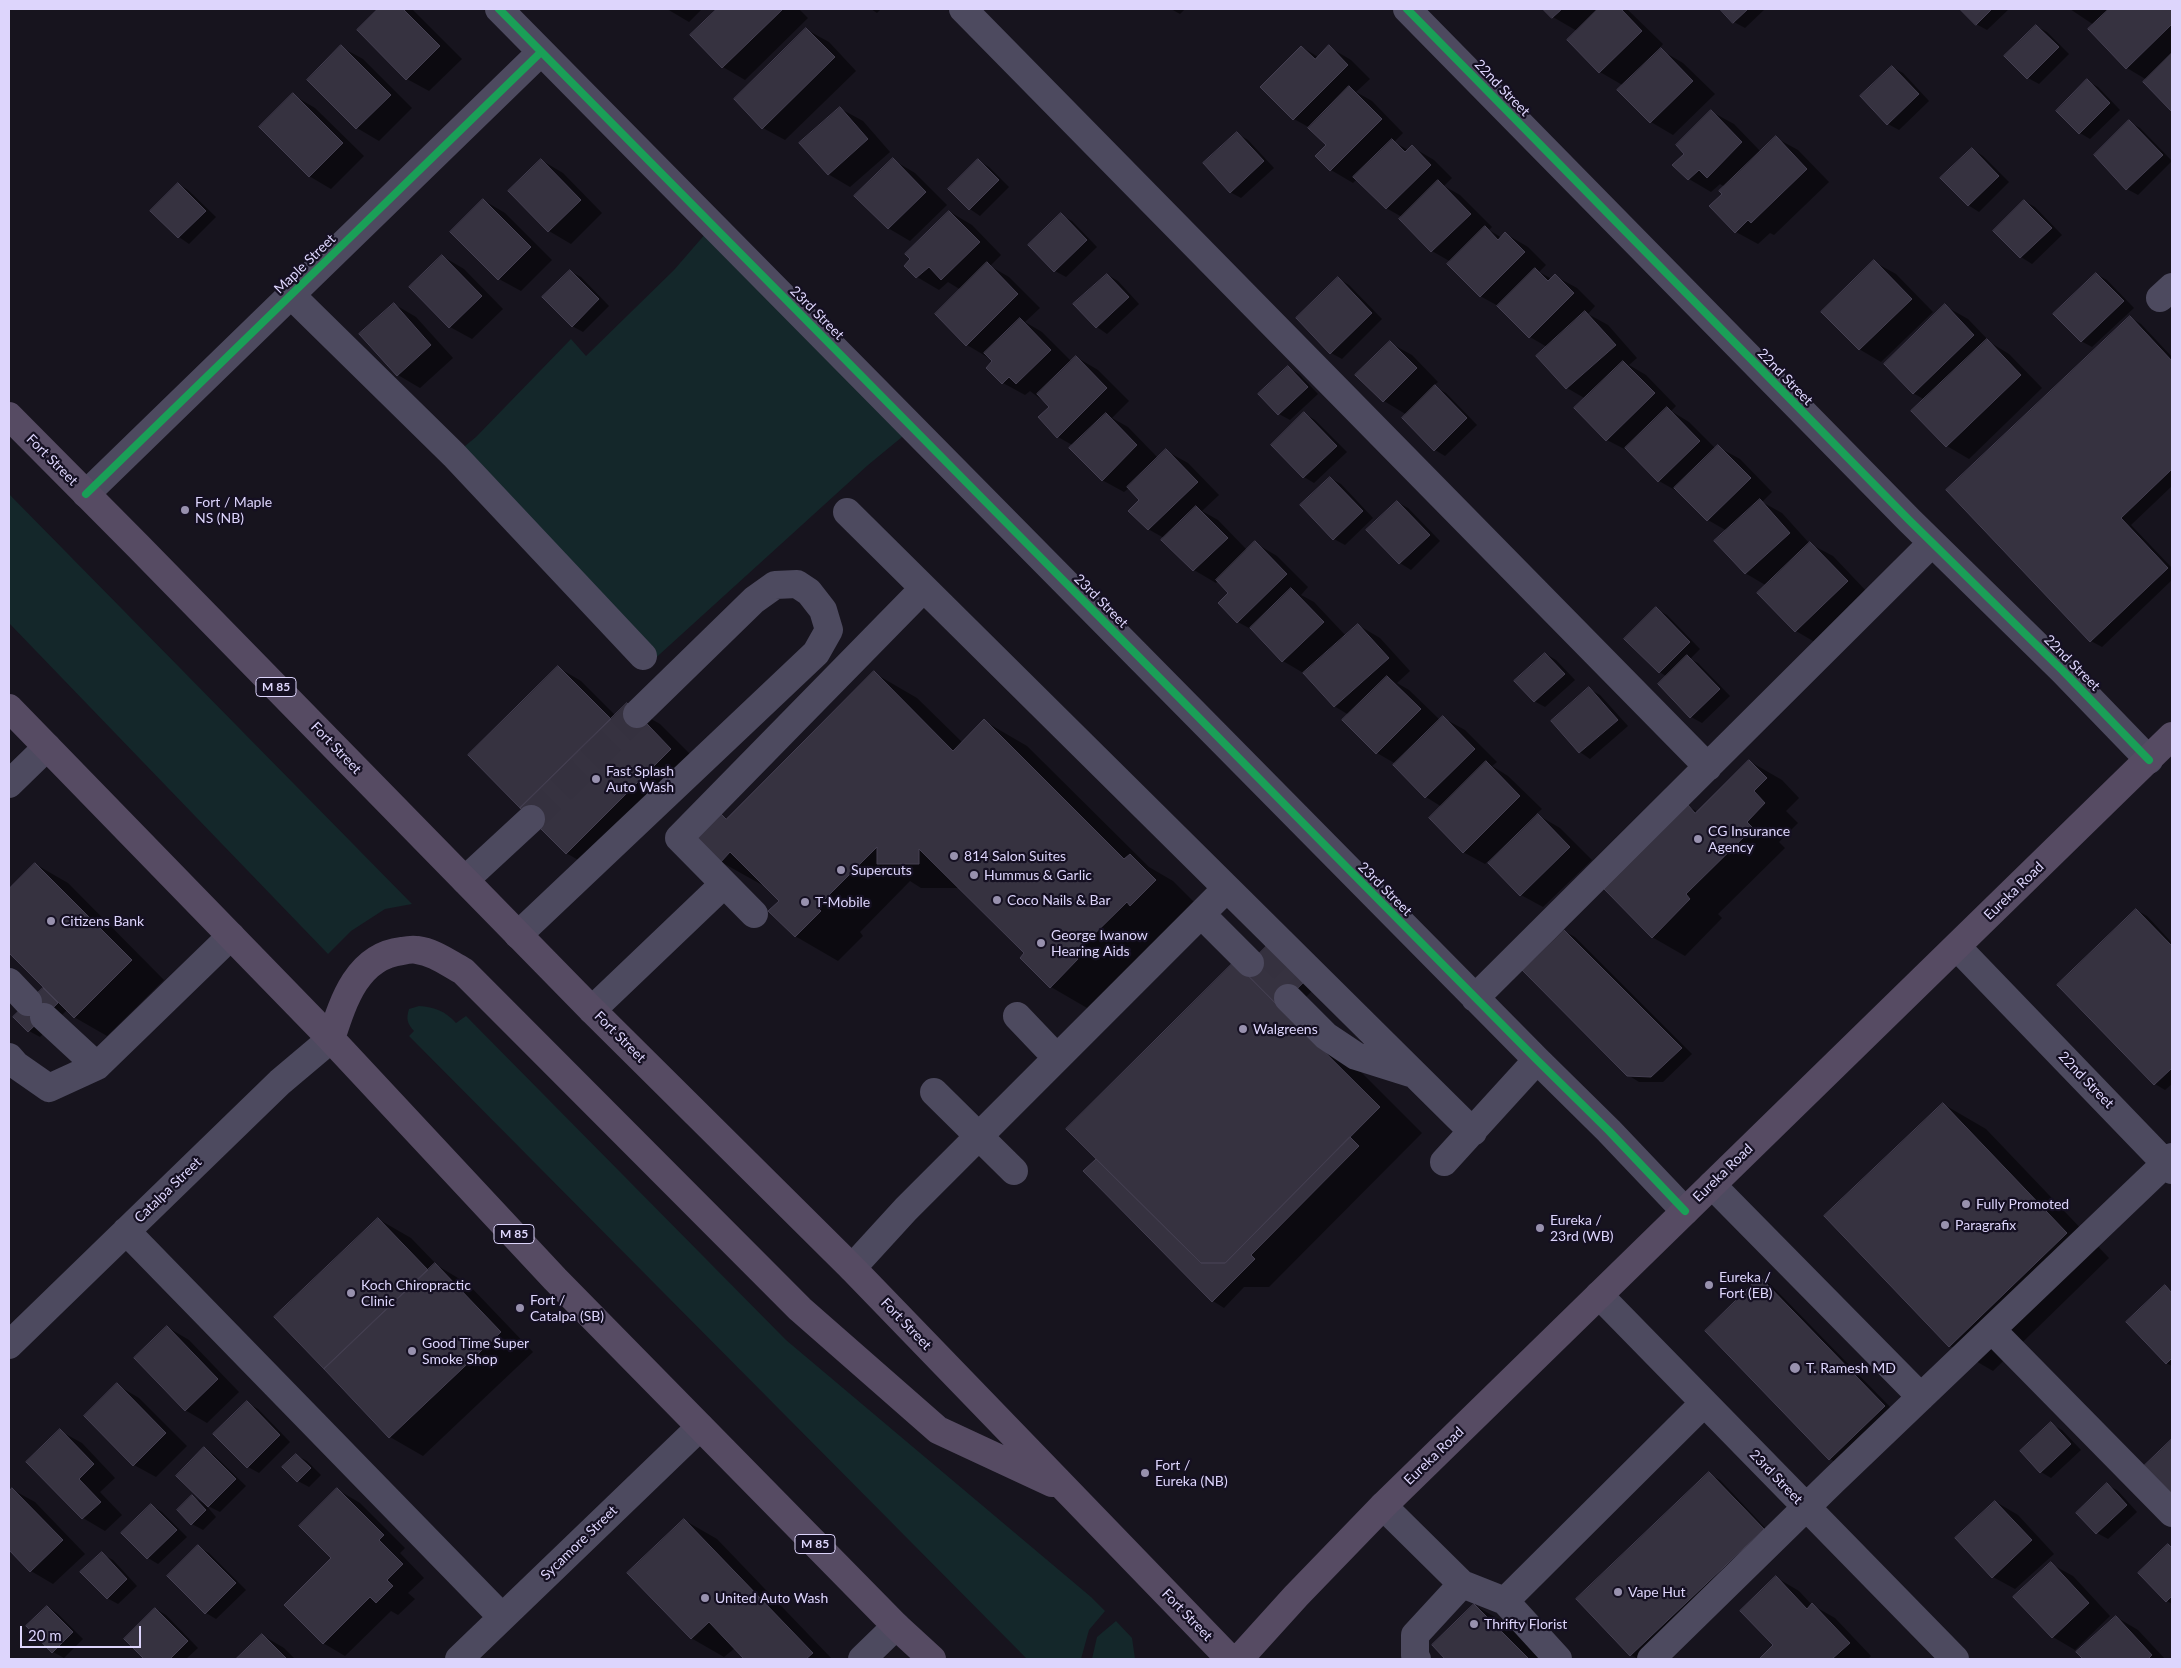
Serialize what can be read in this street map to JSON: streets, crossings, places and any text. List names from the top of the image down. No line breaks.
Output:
{"streets":{"main road":["Fort Street","M 85","Eureka Road"],"street":["22nd Street","Maple Street","23rd Street","Catalpa Street","Sycamore Street"]},"crossings":[["22nd Street","Eureka Road"],["Maple Street","23rd Street"],["Maple Street","Fort Street"],["23rd Street","Eureka Road"],["M 85","Catalpa Street"],["M 85","Sycamore Street"]],"places":["Fort / Maple NS (NB)","Fast Splash Auto Wash","CG Insurance Agency","814 Salon Suites","Supercuts","Hummus & Garlic","Coco Nails & Bar","T-Mobile","Citizens Bank","George Iwanow Hearing Aids","Walgreens","Fully Promoted","Paragrafix","Eureka / 23rd (WB)","Eureka / Fort (EB)","Koch Chiropractic Clinic","Fort / Catalpa (SB)","Good Time Super Smoke Shop","T. Ramesh MD","Fort / Eureka (NB)","Vape Hut","United Auto Wash","Thrifty Florist"],"scale_bar":"20 m"}
